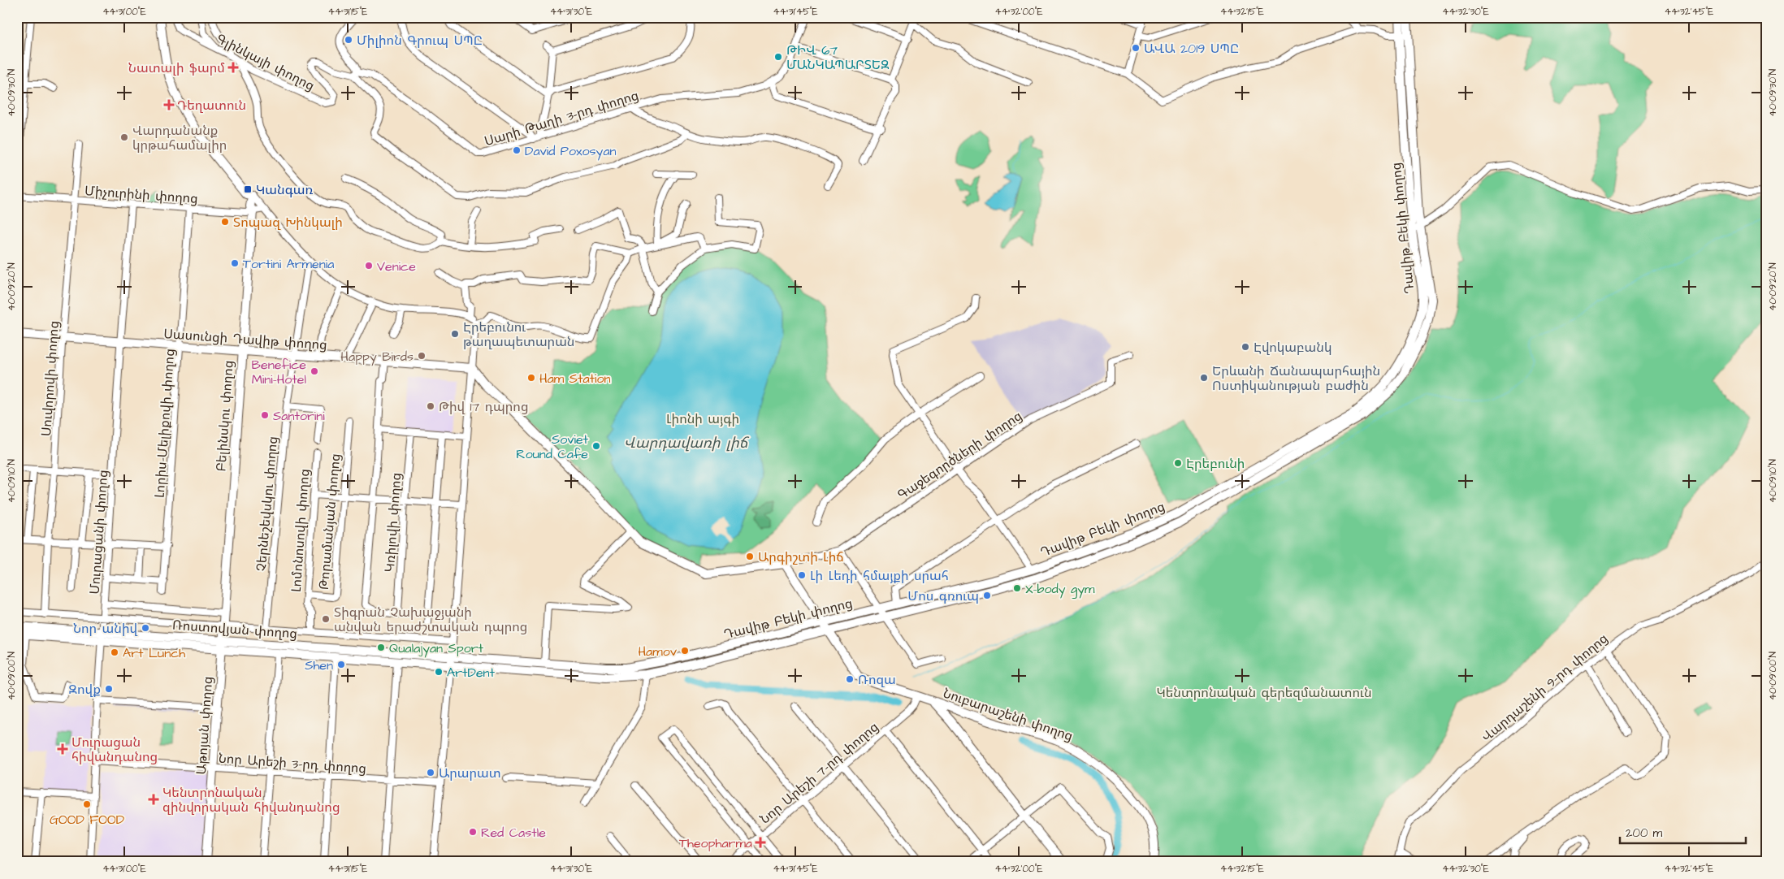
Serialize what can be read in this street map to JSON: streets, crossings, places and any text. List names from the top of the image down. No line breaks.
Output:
{"streets":{"main road":["Դավիթ Բեկի փողոց","Սասունցի Դավիթ փողոց","Բելինսկու փողոց","Ռոստովյան փողոց","Նուբարաշենի փողոց","Աթոյան փողոց"],"street":["Գլինկայի փողոց","Սարի Թաղի 3-րդ փողոց","Միչուրինի փողոց","Սուվորովի փողոց","Լորիս-Մելիքովի փողոց","Գաջեգործների փողոց","Չերնեշեվսկու փողոց","Թորամանյան փողոց","Կռիլովի փողոց","Լոմոնոսովի փողոց","Մուրացանի փողոց","Վարդաշենի 9-րդ փողոց","Նոր Արեշի 3-րդ փողոց","Նոր Արեշի 7-րդ փողոց"]},"crossings":[["Գլինկայի փողոց","Սարի Թաղի 3-րդ փողոց"],["Միչուրինի փողոց","Սուվորովի փողոց"],["Միչուրինի փողոց","Բելինսկու փողոց"],["Միչուրինի փողոց","Լորիս-Մելիքովի փողոց"],["Միչուրինի փողոց","Մուրացանի փողոց"],["Դավիթ Բեկի փողոց","Ռոստովյան փողոց"],["Դավիթ Բեկի փողոց","Նուբարաշենի փողոց"],["Սասունցի Դավիթ փողոց","Սուվորովի փողոց"],["Սասունցի Դավիթ փողոց","Բելինսկու փողոց"],["Սասունցի Դավիթ փողոց","Լորիս-Մելիքովի փողոց"],["Սասունցի Դավիթ փողոց","Չերնեշեվսկու փողոց"],["Սասունցի Դավիթ փողոց","Մուրացանի փողոց"],["Բելինսկու փողոց","Ռոստովյան փողոց"],["Բելինսկու փողոց","Աթոյան փողոց"],["Գաջեգործների փողոց","Նուբարաշենի փողոց"],["Թորամանյան փողոց","Լոմոնոսովի փողոց"],["Մուրացանի փողոց","Ռոստովյան փողոց"],["Մուրացանի փողոց","Նոր Արեշի 3-րդ փողոց"],["Ռոստովյան փողոց","Աթոյան փողոց"],["Նուբարաշենի փողոց","Նոր Արեշի 7-րդ փողոց"],["Աթոյան փողոց","Նոր Արեշի 3-րդ փողոց"]],"water":["Վարդավառի լիճ"],"parks":["Լիոնի այգի","Կենտրոնական գերեզմանատուն"],"places":{"other":["Միլիոն Գրուպ ՍՊԸ","ԱՎԱ 2019 ՍՊԸ","ԹԻՎ 67 ՄԱՆԿԱՊԱՐՏԵԶ","Վարդանանք կրթահամալիր","David Poxosyan","Տոպազ Խինկալի","Tortini Armenia","Venice","Էրեբունու թաղապետարան","Էվոկաբանկ","Happy Birds","Benefice Mini-Hotel","Ham Station","Երևանի Ճանապարհային Ոստիկանության բաժին","Թիվ 17 դպրոց","Santorini","Soviet Round Cafe","Էրեբունի","Արգիշտի Լիճ","Լի Լեդի հմայքի սրահ","X-body gym","Մոս գռուպ","Տիգրան Չախաջյանի անվան երաժշտական դպրոց","Նոր անիվ","Qualajyan Sport","Hamov","Art Lunch","Shen","ArtDent","Ռոզա","Զովք","Արարատ","GOOD FOOD","Red Castle"],"health":["Նատալի ֆարմ","Դեղատուն","Մուրացան հիվանդանոց","Կենտրոնական զինվորական հիվանդանոց","Theopharma"],"transit":["Կանգառ"]},"scale_bar":"200 m","coordinates":["44°31'00\"E","44°31'15\"E","44°31'30\"E","44°31'45\"E","44°32'00\"E","44°32'15\"E","44°32'30\"E","44°32'45\"E","40°09'30\"N","40°09'20\"N","40°09'10\"N","40°09'00\"N"]}
